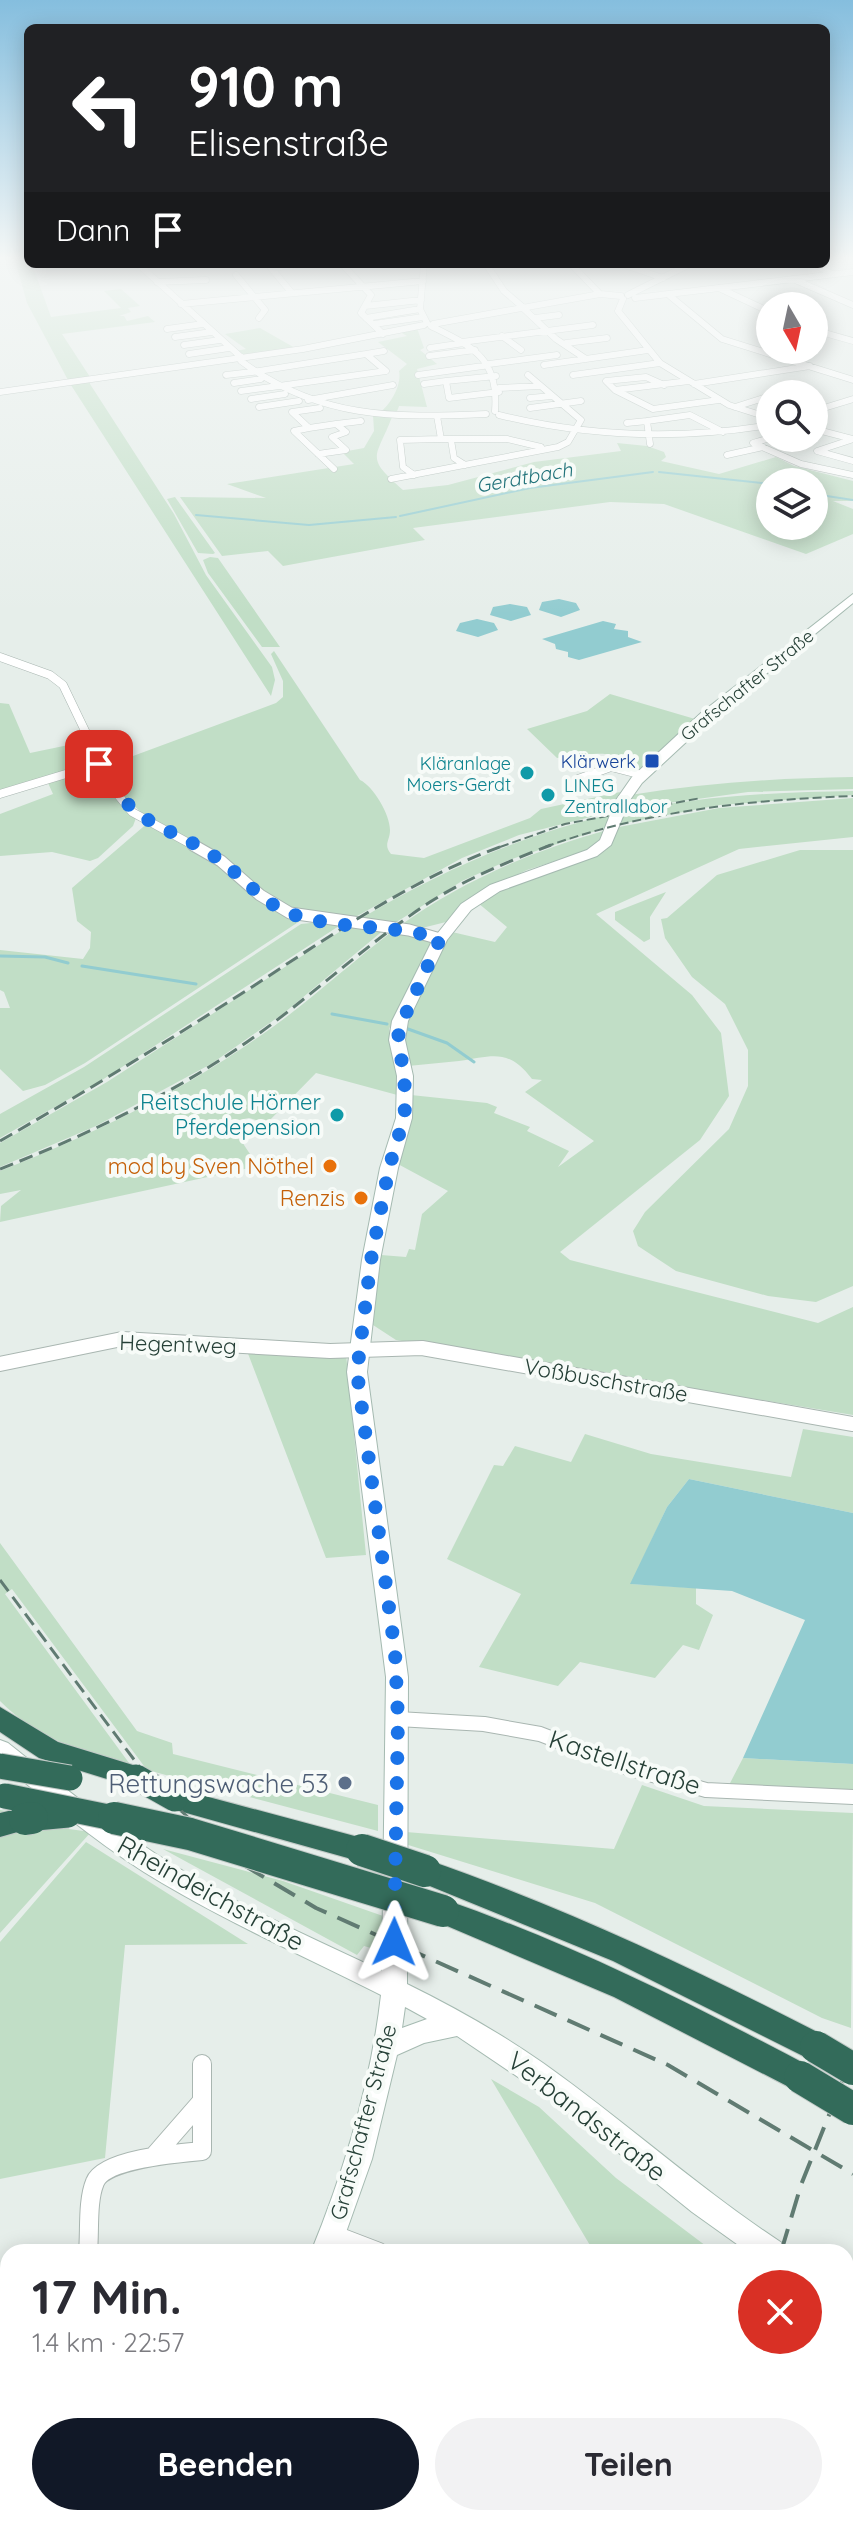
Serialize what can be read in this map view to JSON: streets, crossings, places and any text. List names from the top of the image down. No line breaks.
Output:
{"streets":{"main road":["Grafschafter Straße","Rheindeichstraße","Verbandsstraße"],"street":["Hegentweg","Voßbuschstraße","Kastellstraße"]},"crossings":[["Grafschafter Straße","Hegentweg"],["Grafschafter Straße","Voßbuschstraße"],["Grafschafter Straße","Kastellstraße"],["Grafschafter Straße","Rheindeichstraße"],["Grafschafter Straße","Verbandsstraße"],["Hegentweg","Voßbuschstraße"],["Rheindeichstraße","Verbandsstraße"]],"water":["Gerdtbach"],"places":{"transit":["Klärwerk"],"other":["Kläranlage Moers-Gerdt","LINEG Zentrallabor","Reitschule Hörner Pferdepension","mod by Sven Nöthel","Renzis","Rettungswache 53"]},"north":"bottom","page":{"turn":["910 m","Elisenstraße"],"then":"Dann","heading":["17 Min.","1.4 km · 22:57"],"buttons":["Beenden","Teilen"]}}
